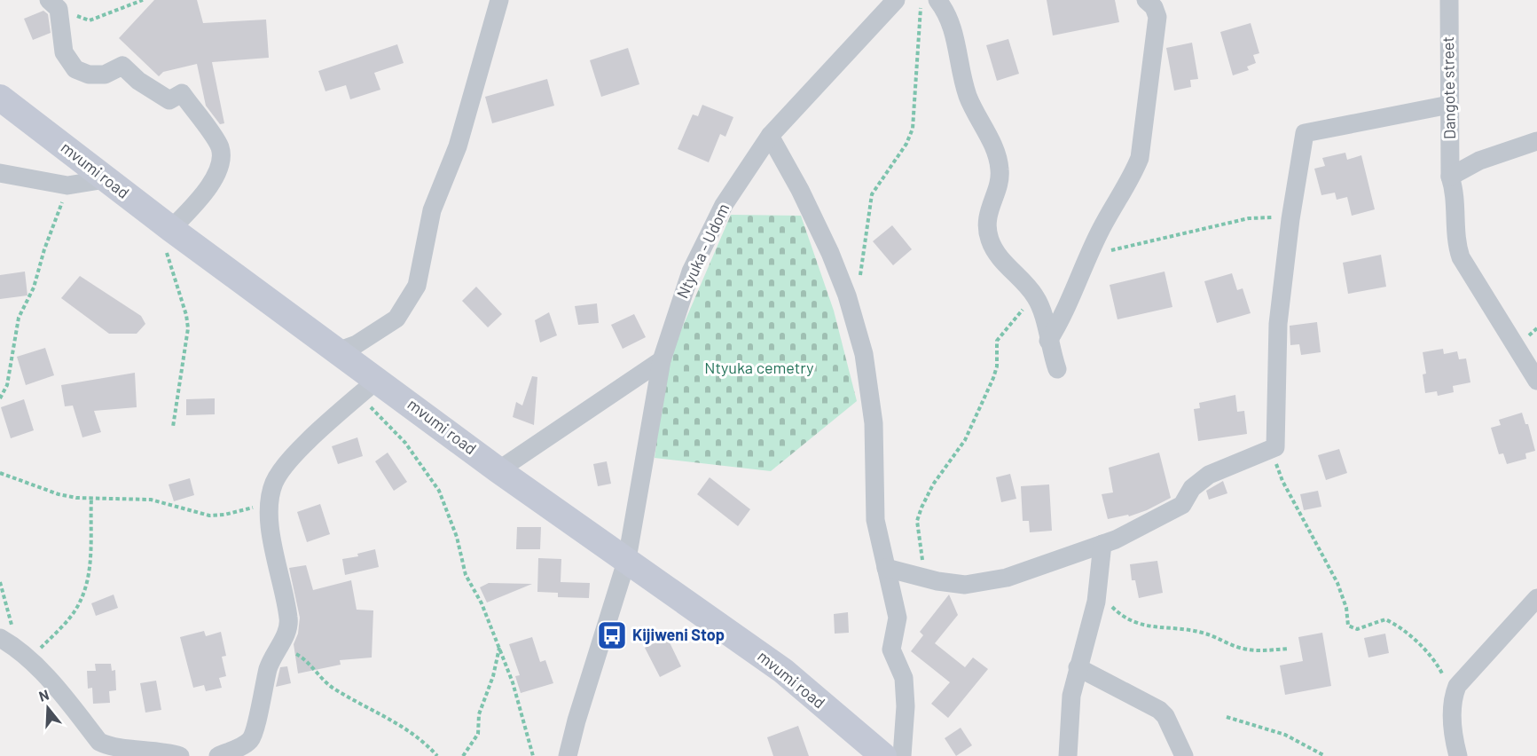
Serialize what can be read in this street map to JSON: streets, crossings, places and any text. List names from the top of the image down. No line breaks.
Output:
{"streets":{"street":["Dangote street","mvumi road","Ntyuka - Udom"]},"crossings":[["mvumi road","Ntyuka - Udom"]],"parks":["Ntyuka cemetry"],"places":{"bus stop":["Kijiweni Stop"]},"north":"top"}
